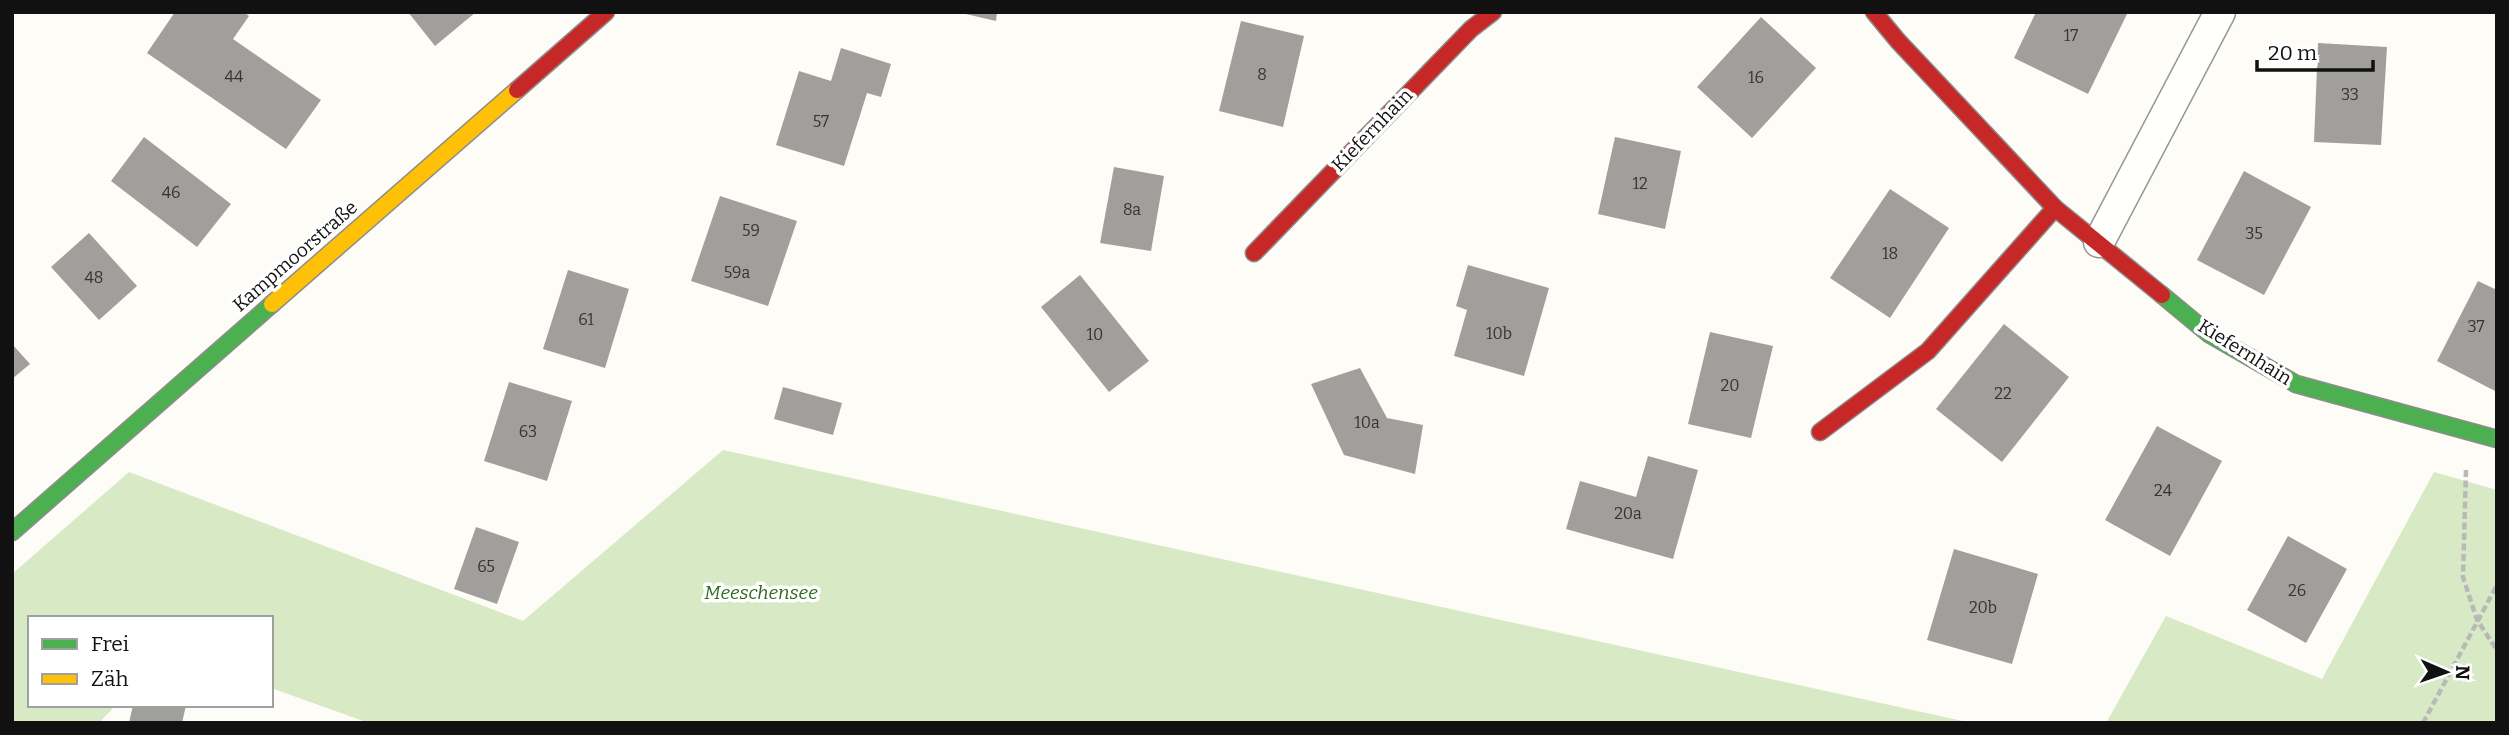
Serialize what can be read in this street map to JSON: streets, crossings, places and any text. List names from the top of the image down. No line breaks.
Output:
{"streets":{"street":["Kiefernhain","Kampmoorstraße"]},"parks":["Meeschensee"],"house_numbers":["17","8","44","16","33","57","12","46","8a","59","35","18","59a","48","61","37","10b","10","20","22","10a","63","24","20a","65","26","20b"],"legend":["Frei","Zäh"],"scale_bar":"20 m","north":"right"}
